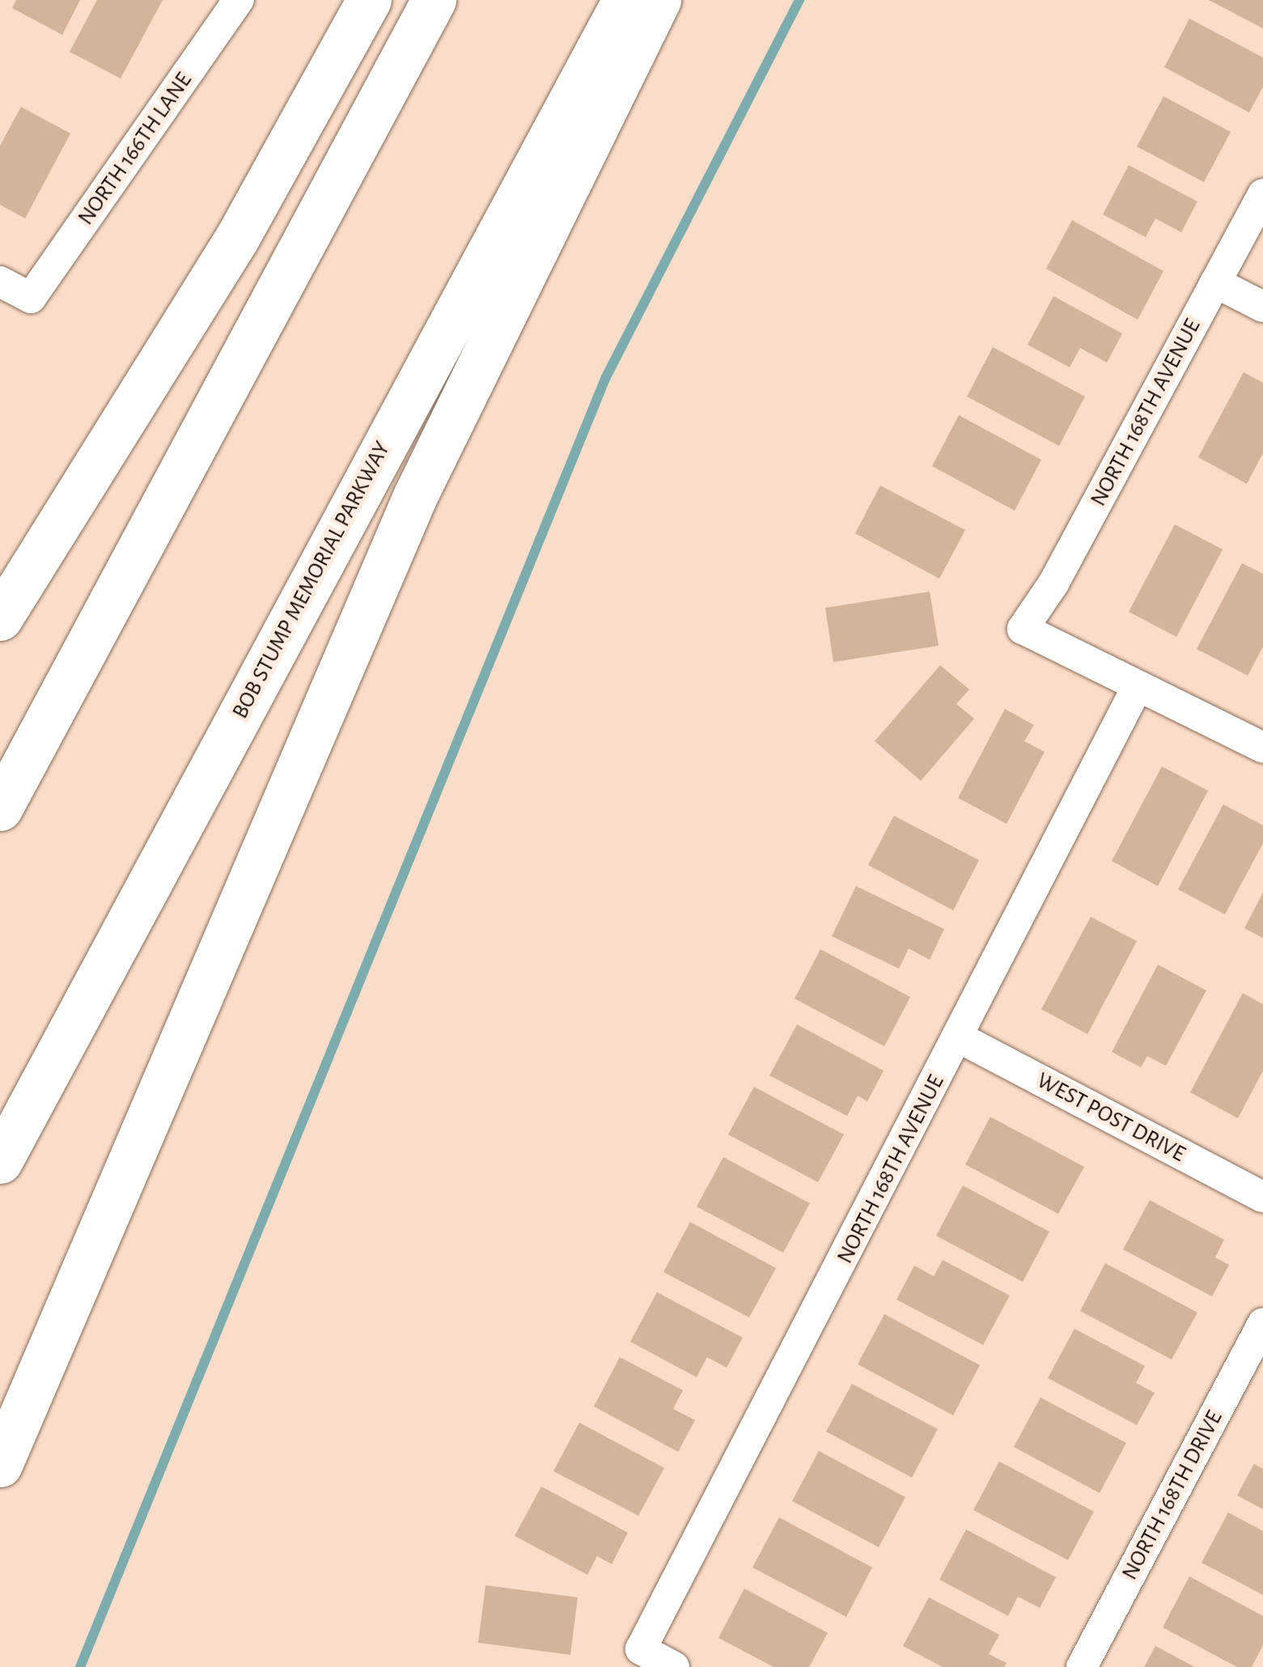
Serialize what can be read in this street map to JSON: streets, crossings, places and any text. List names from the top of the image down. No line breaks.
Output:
{"streets":{"highway":["BOB STUMP MEMORIAL PARKWAY"],"street":["NORTH 166TH LANE","NORTH 168TH AVENUE","WEST POST DRIVE","NORTH 168TH DRIVE"]},"crossings":[["NORTH 168TH AVENUE","WEST POST DRIVE"]]}
